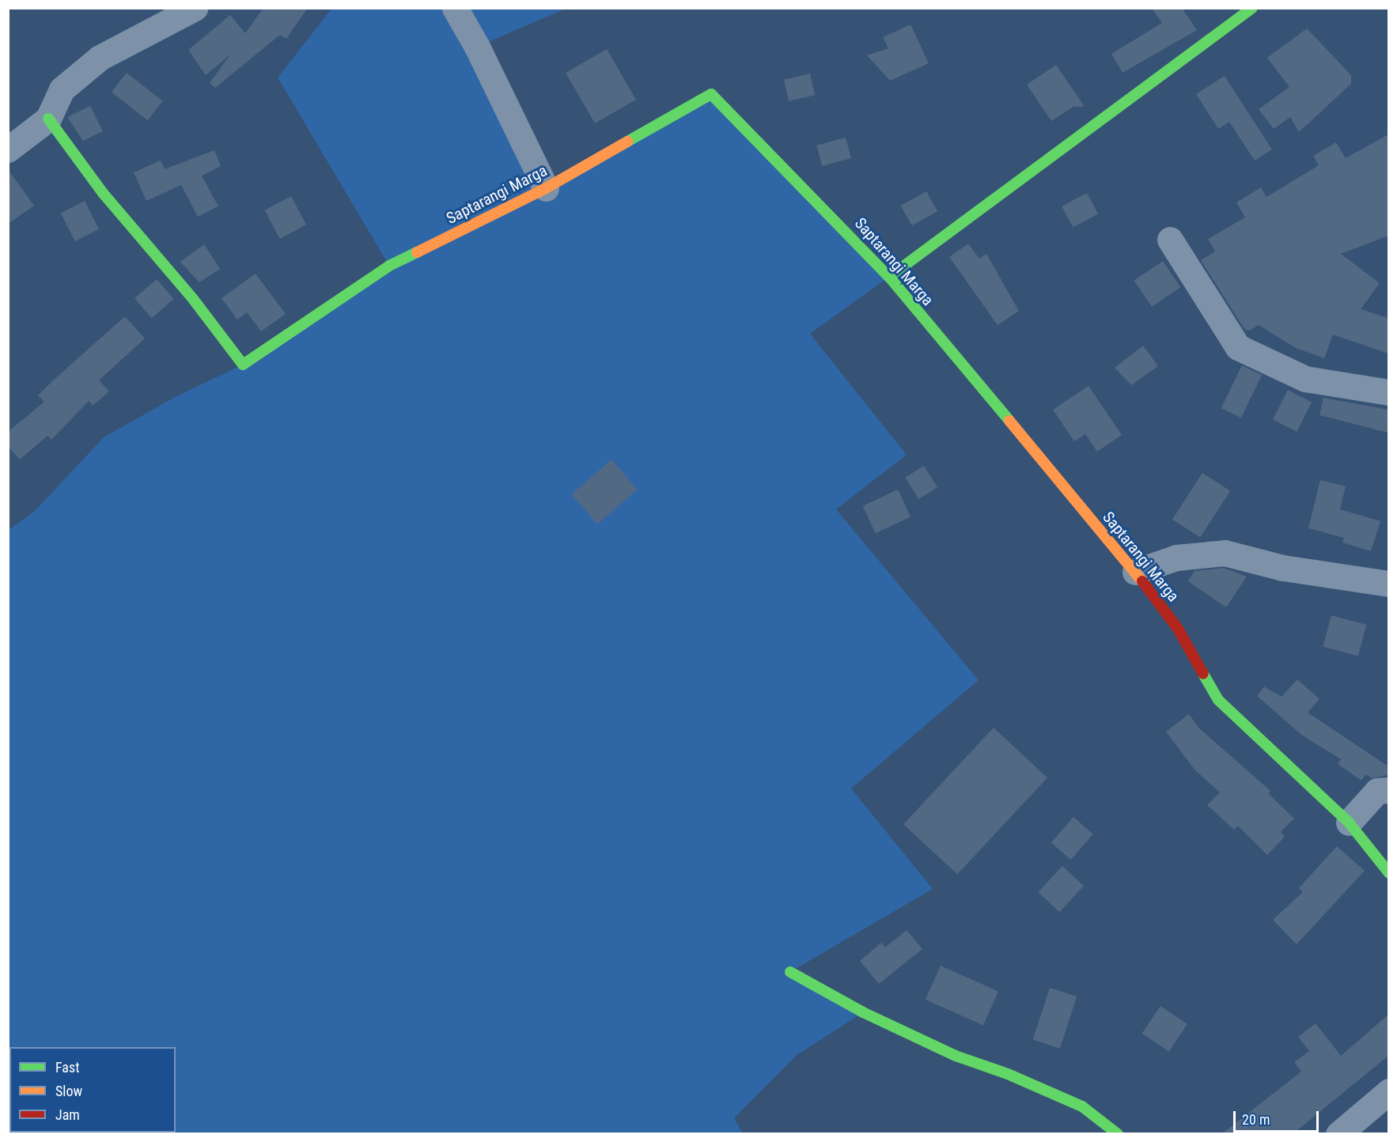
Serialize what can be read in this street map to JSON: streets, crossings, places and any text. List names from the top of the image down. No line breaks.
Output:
{"streets":{"street":["Saptarangi Marga"]},"legend":["Fast","Slow","Jam"],"scale_bar":"20 m"}
